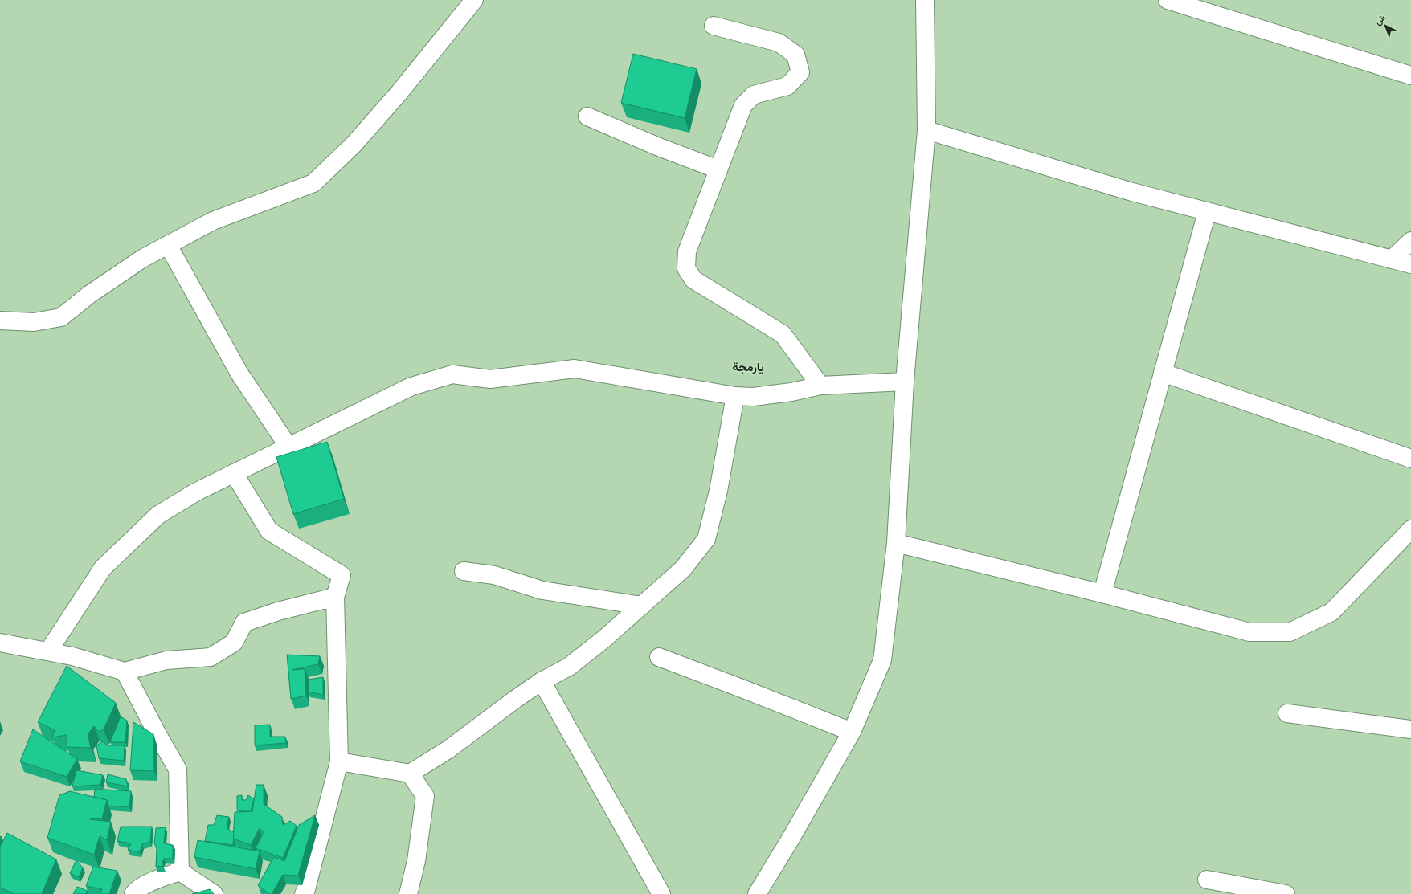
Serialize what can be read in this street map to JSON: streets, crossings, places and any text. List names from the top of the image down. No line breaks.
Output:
{"districts":["يارمجة"],"north":"top left"}
